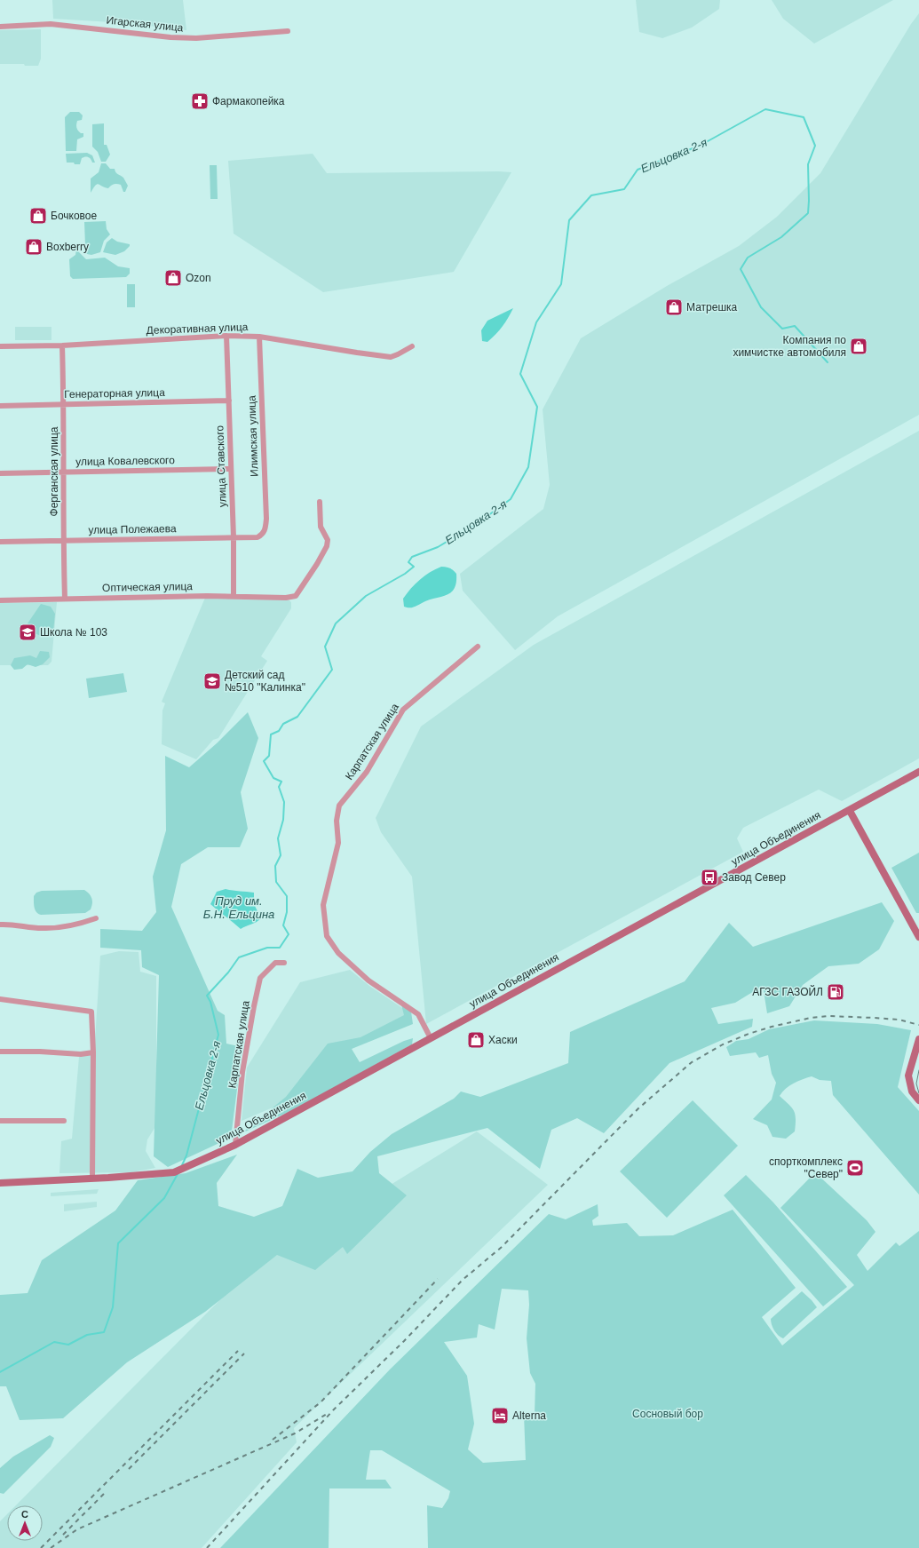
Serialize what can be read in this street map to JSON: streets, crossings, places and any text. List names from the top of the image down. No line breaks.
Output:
{"streets":{"main road":["улица Объединения"],"street":["Игарская улица","Декоративная улица","Генераторная улица","Илимская улица","улица Ковалевского","улица Ставского","Ферганская улица","улица Полежаева","Оптическая улица","Карпатская улица"]},"crossings":[["Декоративная улица","Илимская улица"],["Декоративная улица","улица Ставского"],["Декоративная улица","Ферганская улица"],["Генераторная улица","улица Ставского"],["Генераторная улица","Ферганская улица"],["Илимская улица","улица Полежаева"],["улица Ковалевского","улица Ставского"],["улица Ковалевского","Ферганская улица"],["улица Ставского","улица Полежаева"],["улица Ставского","Оптическая улица"],["Ферганская улица","улица Полежаева"],["Ферганская улица","Оптическая улица"],["Карпатская улица","улица Объединения"]],"water":["Ельцовка 2-я","Пруд им. Б.Н. Ельцина"],"parks":["Сосновый бор"],"places":{"pharmacy":["Фармакопейка"],"shop":["Бочковое","Boxberry","Ozon","Матрешка","Компания по химчистке автомобиля","Хаски"],"school or university":["Школа № 103","Детский сад №510 \"Калинка\""],"bus stop":["Завод Север"],"fuel station":["АГЗС ГАЗОЙЛ"],"sports":["спорткомплекс \"Север\""],"hotel":["Alterna"]},"north":"top"}
